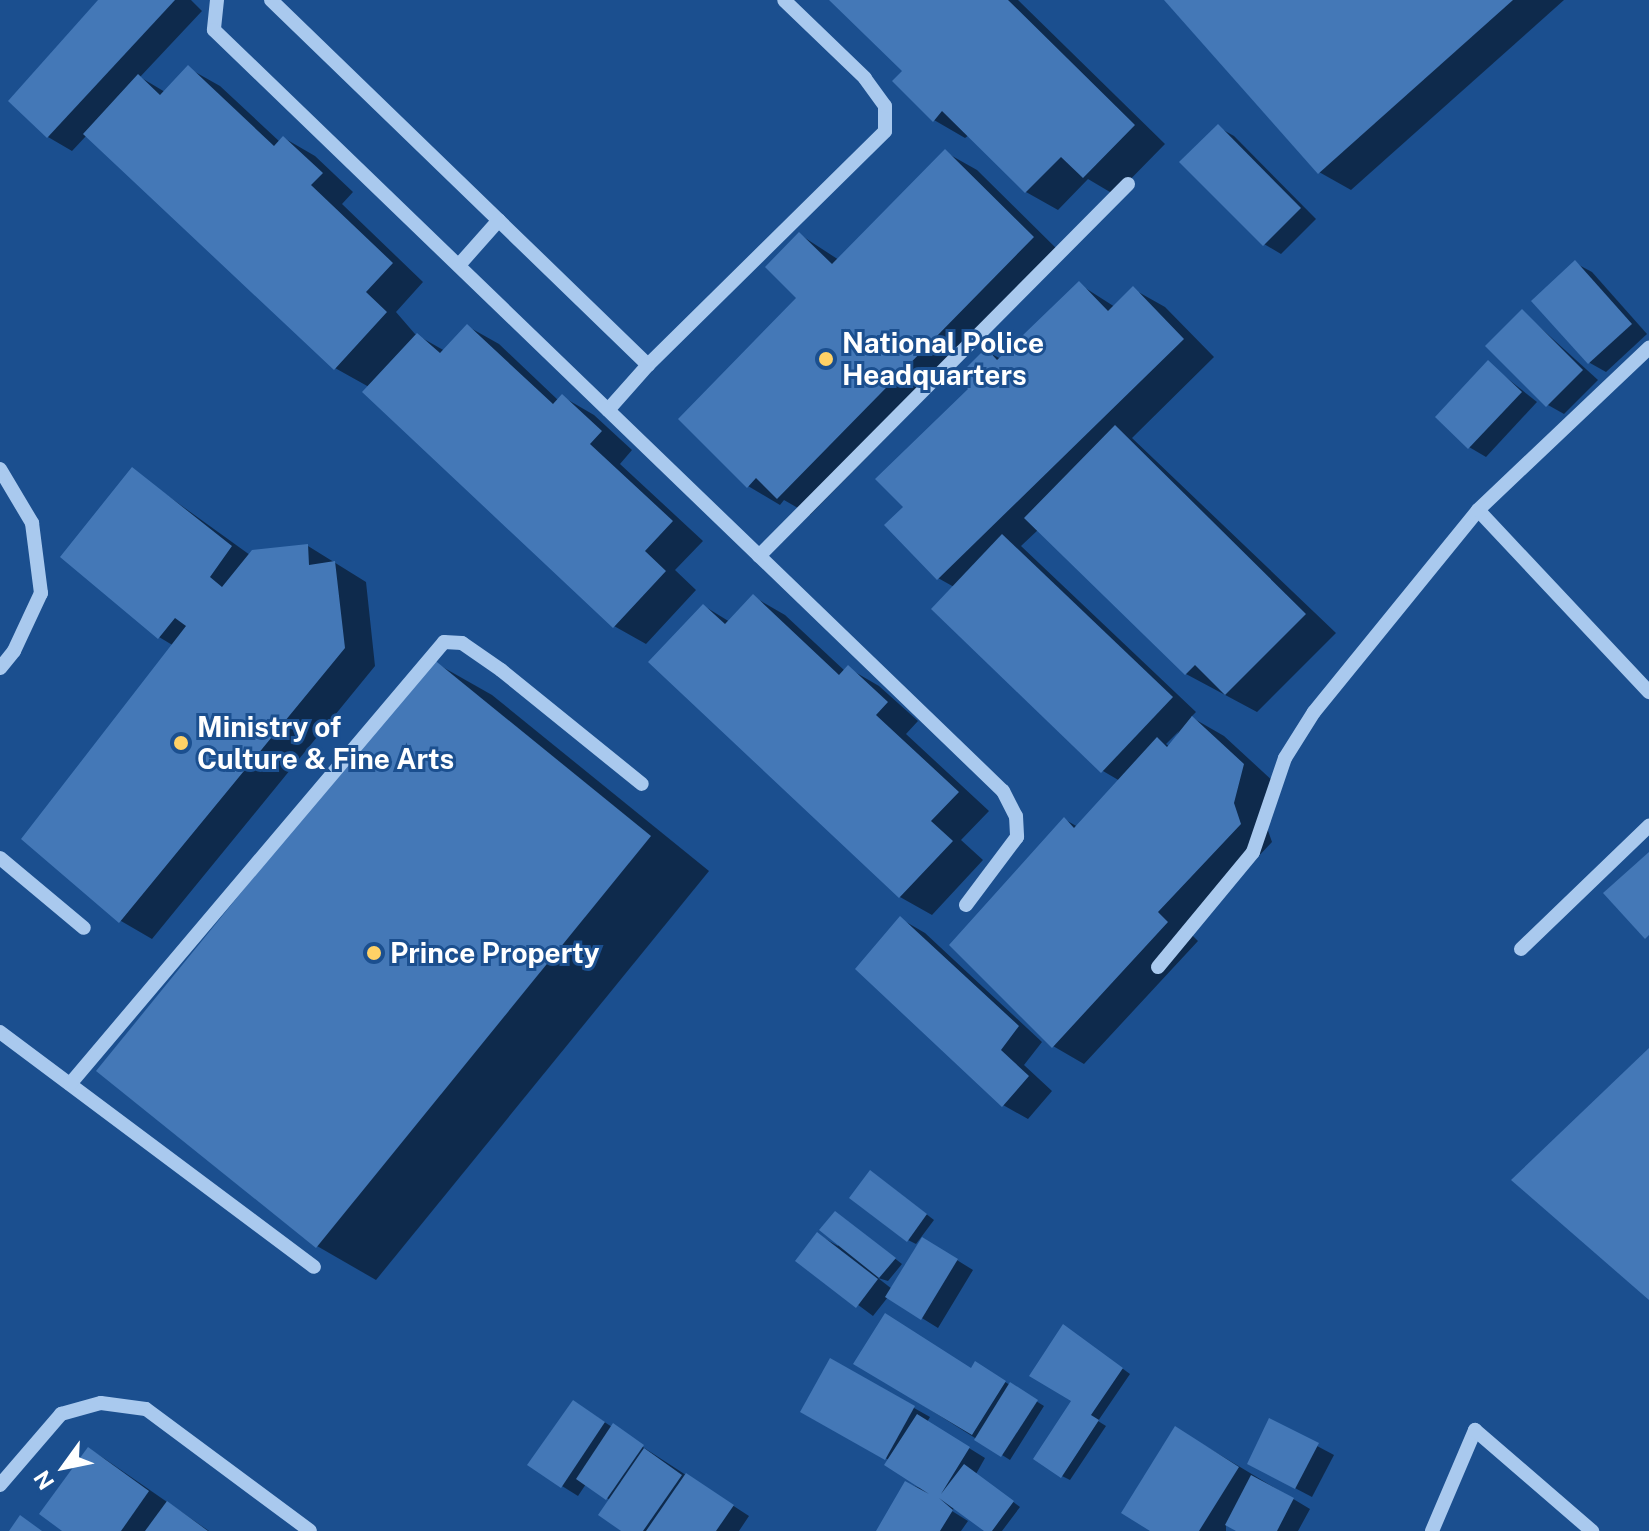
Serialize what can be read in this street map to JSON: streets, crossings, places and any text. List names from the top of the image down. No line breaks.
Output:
{"places":["National Police Headquarters","Ministry of Culture & Fine Arts","Prince Property"],"north":"bottom left"}
